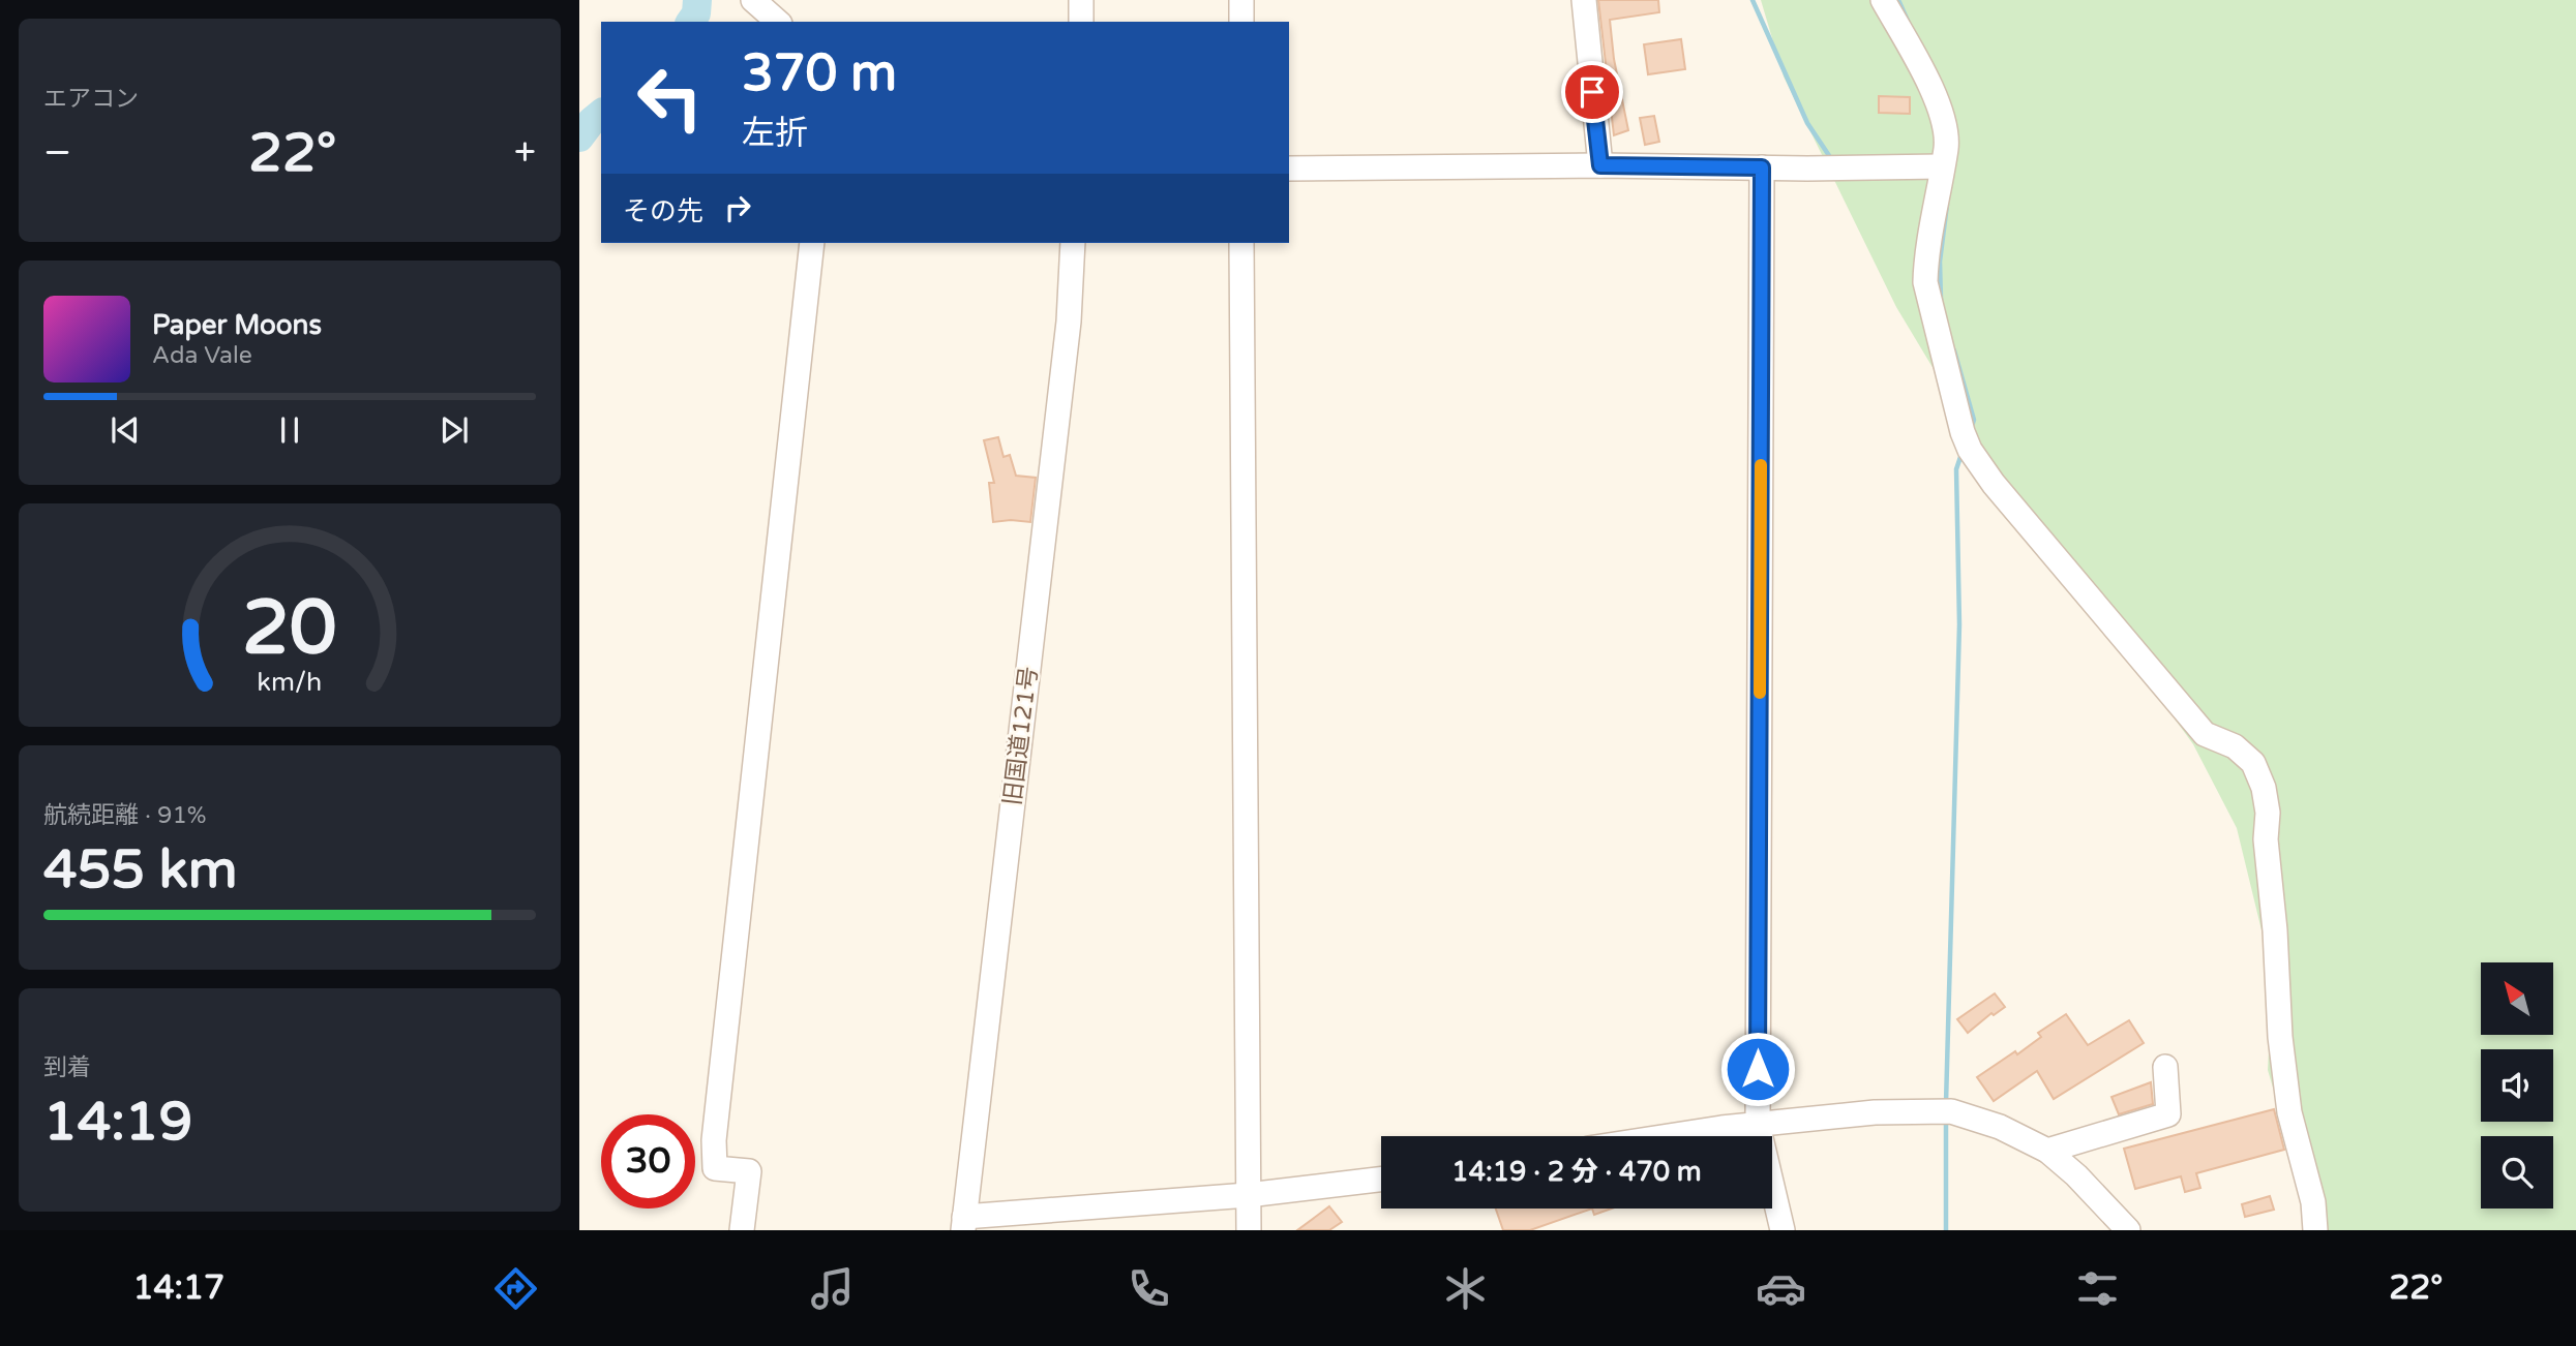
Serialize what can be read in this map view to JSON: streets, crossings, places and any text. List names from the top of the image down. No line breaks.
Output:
{"streets":{"street":["旧国道121号"]},"north":"top left","page":{"tile":["エアコン",["航続距離 · 91%","455 km"],["到着","14:19"]],"turn":["370 m","左折"],"heat":["−","22°","+"],"then":"その先","song":["Paper Moons","Ada Vale"],"limit":"30","trip":"14:19 · 2 分 · 470 m","tabs":["14:17","22°"],"gauge":["20","km/h"]}}
